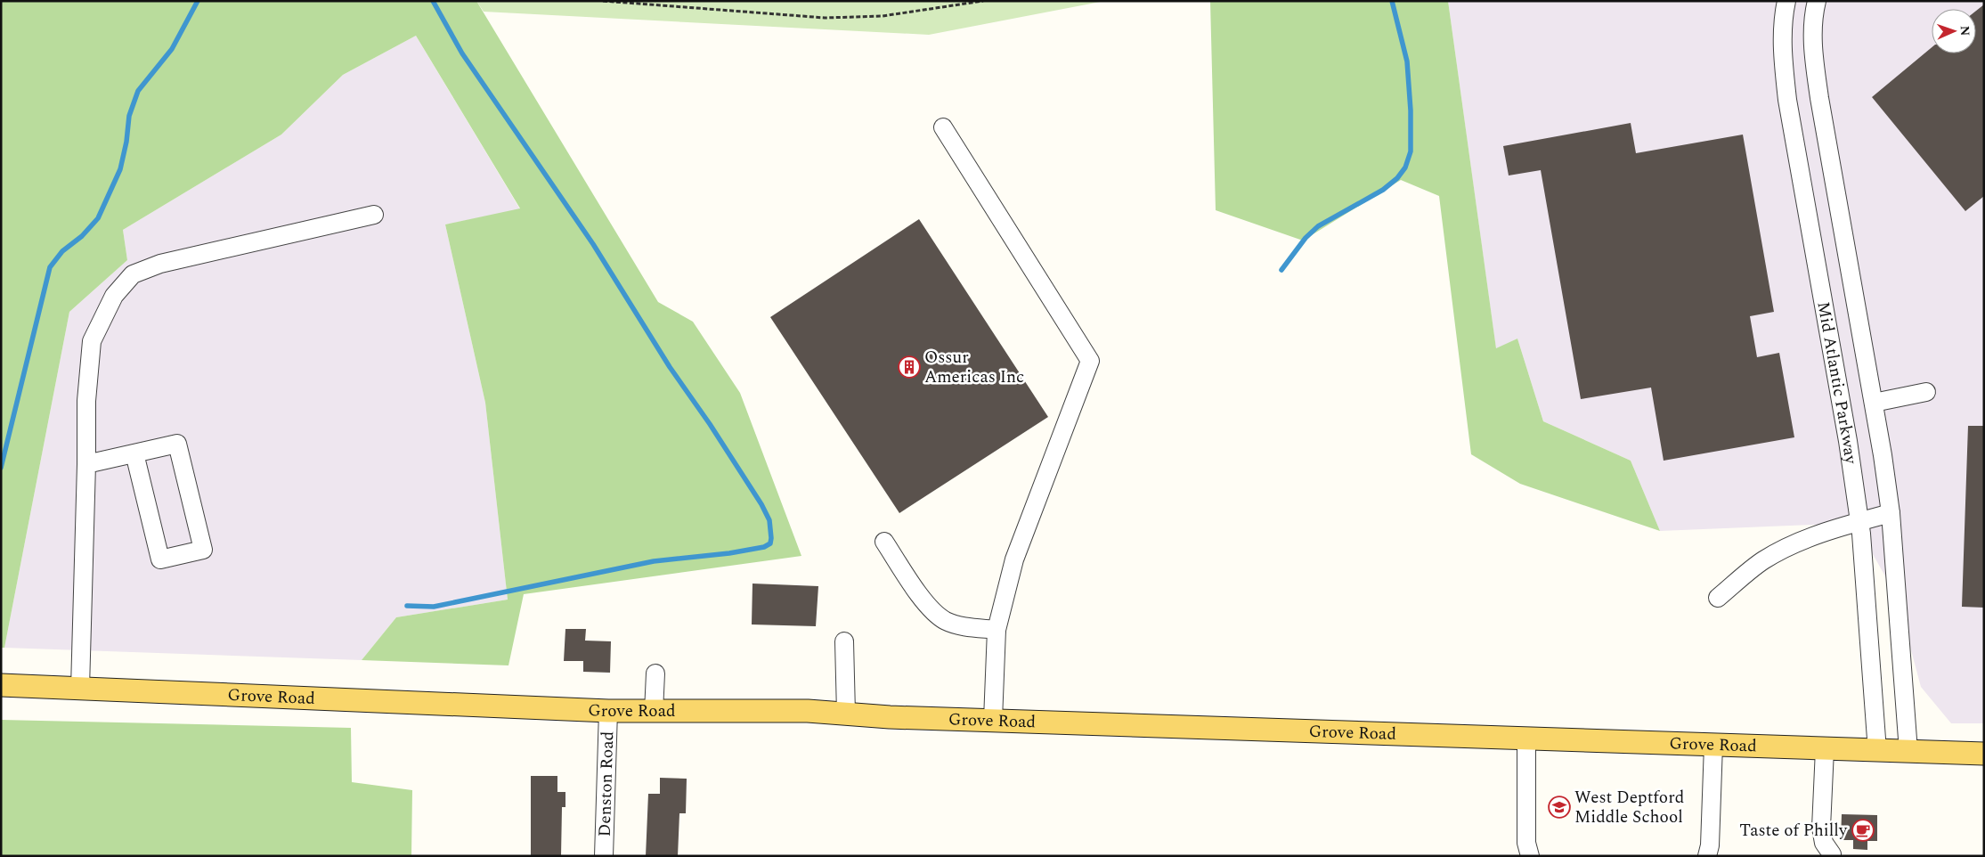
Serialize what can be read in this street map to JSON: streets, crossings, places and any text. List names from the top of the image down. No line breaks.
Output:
{"streets":{"main road":["Grove Road"],"street":["Mid Atlantic Parkway","Denston Road"]},"crossings":[["Mid Atlantic Parkway","Grove Road"],["Grove Road","Denston Road"]],"places":{"building":["Ossur Americas Inc"],"school or university":["West Deptford Middle School"],"cafe":["Taste of Philly"]},"north":"right"}
